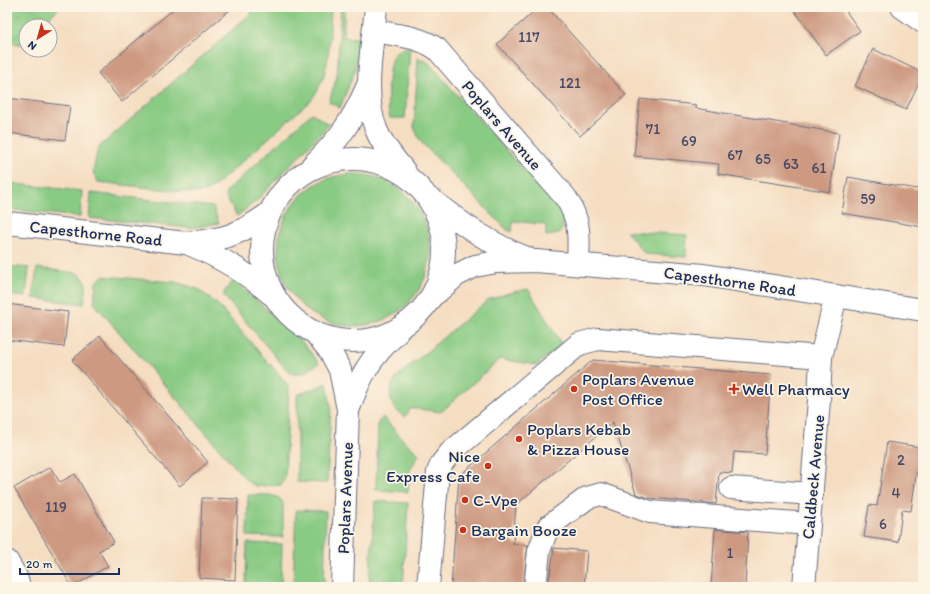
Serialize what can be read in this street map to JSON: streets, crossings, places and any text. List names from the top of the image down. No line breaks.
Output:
{"streets":{"street":["Poplars Avenue","Capesthorne Road","Caldbeck Avenue"]},"crossings":[["Poplars Avenue","Capesthorne Road"],["Capesthorne Road","Caldbeck Avenue"]],"places":{"other":["Poplars Avenue Post Office","Poplars Kebab & Pizza House","Nice Express Cafe","C-Vpe","Bargain Booze"],"health":["Well Pharmacy"]},"house_numbers":["117","121","71","69","67","65","63","61","59","2","4","119","6","1"],"scale_bar":"20 m","north":"bottom left"}
